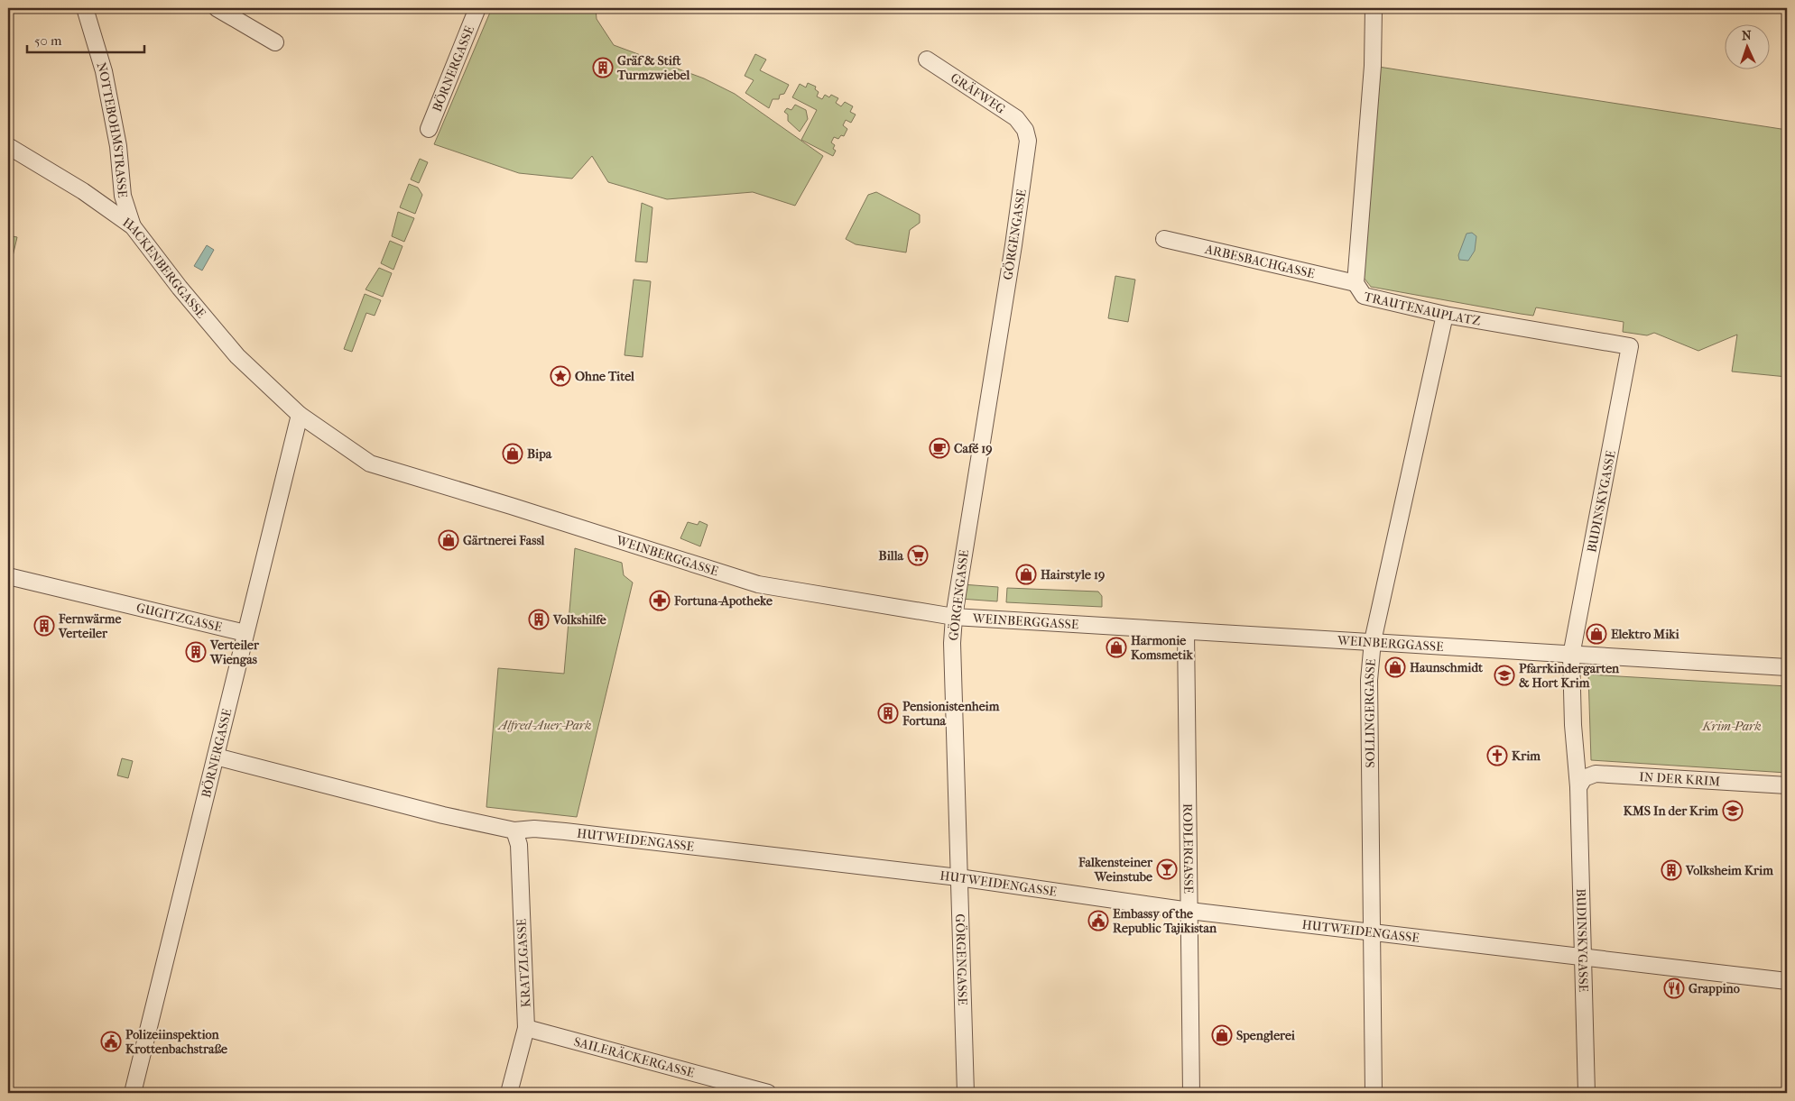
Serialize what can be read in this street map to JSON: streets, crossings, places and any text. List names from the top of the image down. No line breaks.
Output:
{"streets":{"street":["BÖRNERGASSE","GRÄFWEG","NOTTEBOHMSTRASSE","GÖRGENGASSE","ARBESBACHGASSE","HACKENBERGGASSE","TRAUTENAUPLATZ","BUDINSKYGASSE","WEINBERGGASSE","GUGITZGASSE","SOLLINGERGASSE","IN DER KRIM","HUTWEIDENGASSE","RODLERGASSE","KRATZLGASSE","SAILERÄCKERGASSE"]},"crossings":[["BÖRNERGASSE","HACKENBERGGASSE"],["BÖRNERGASSE","WEINBERGGASSE"],["BÖRNERGASSE","GUGITZGASSE"],["BÖRNERGASSE","HUTWEIDENGASSE"],["GRÄFWEG","GÖRGENGASSE"],["NOTTEBOHMSTRASSE","HACKENBERGGASSE"],["GÖRGENGASSE","WEINBERGGASSE"],["GÖRGENGASSE","HUTWEIDENGASSE"],["ARBESBACHGASSE","TRAUTENAUPLATZ"],["HACKENBERGGASSE","WEINBERGGASSE"],["TRAUTENAUPLATZ","BUDINSKYGASSE"],["TRAUTENAUPLATZ","SOLLINGERGASSE"],["BUDINSKYGASSE","WEINBERGGASSE"],["BUDINSKYGASSE","IN DER KRIM"],["BUDINSKYGASSE","HUTWEIDENGASSE"],["WEINBERGGASSE","SOLLINGERGASSE"],["WEINBERGGASSE","RODLERGASSE"],["SOLLINGERGASSE","HUTWEIDENGASSE"],["HUTWEIDENGASSE","RODLERGASSE"],["HUTWEIDENGASSE","KRATZLGASSE"],["KRATZLGASSE","SAILERÄCKERGASSE"]],"parks":["Alfred-Auer-Park","Krim-Park"],"places":{"building":["Gräf & Stift Turmzwiebel","Volkshilfe","Fernwärme Verteiler","Verteiler Wiengas","Pensionistenheim Fortuna","Volksheim Krim"],"place":["Ohne Titel"],"cafe":["Café 19"],"shop":["Bipa","Gärtnerei Fassl","Hairstyle 19","Elektro Miki","Harmonie Komsmetik","Haunschmidt","Spenglerei"],"supermarket":["Billa"],"pharmacy":["Fortuna-Apotheke"],"school or university":["Pfarrkindergarten & Hort Krim","KMS In der Krim"],"church":["Krim"],"bar":["Falkensteiner Weinstube"],"public building":["Embassy of the Republic Tajikistan","Polizeiinspektion Krottenbachstraße"],"restaurant":["Grappino"]},"scale_bar":"50 m","north":"top"}
